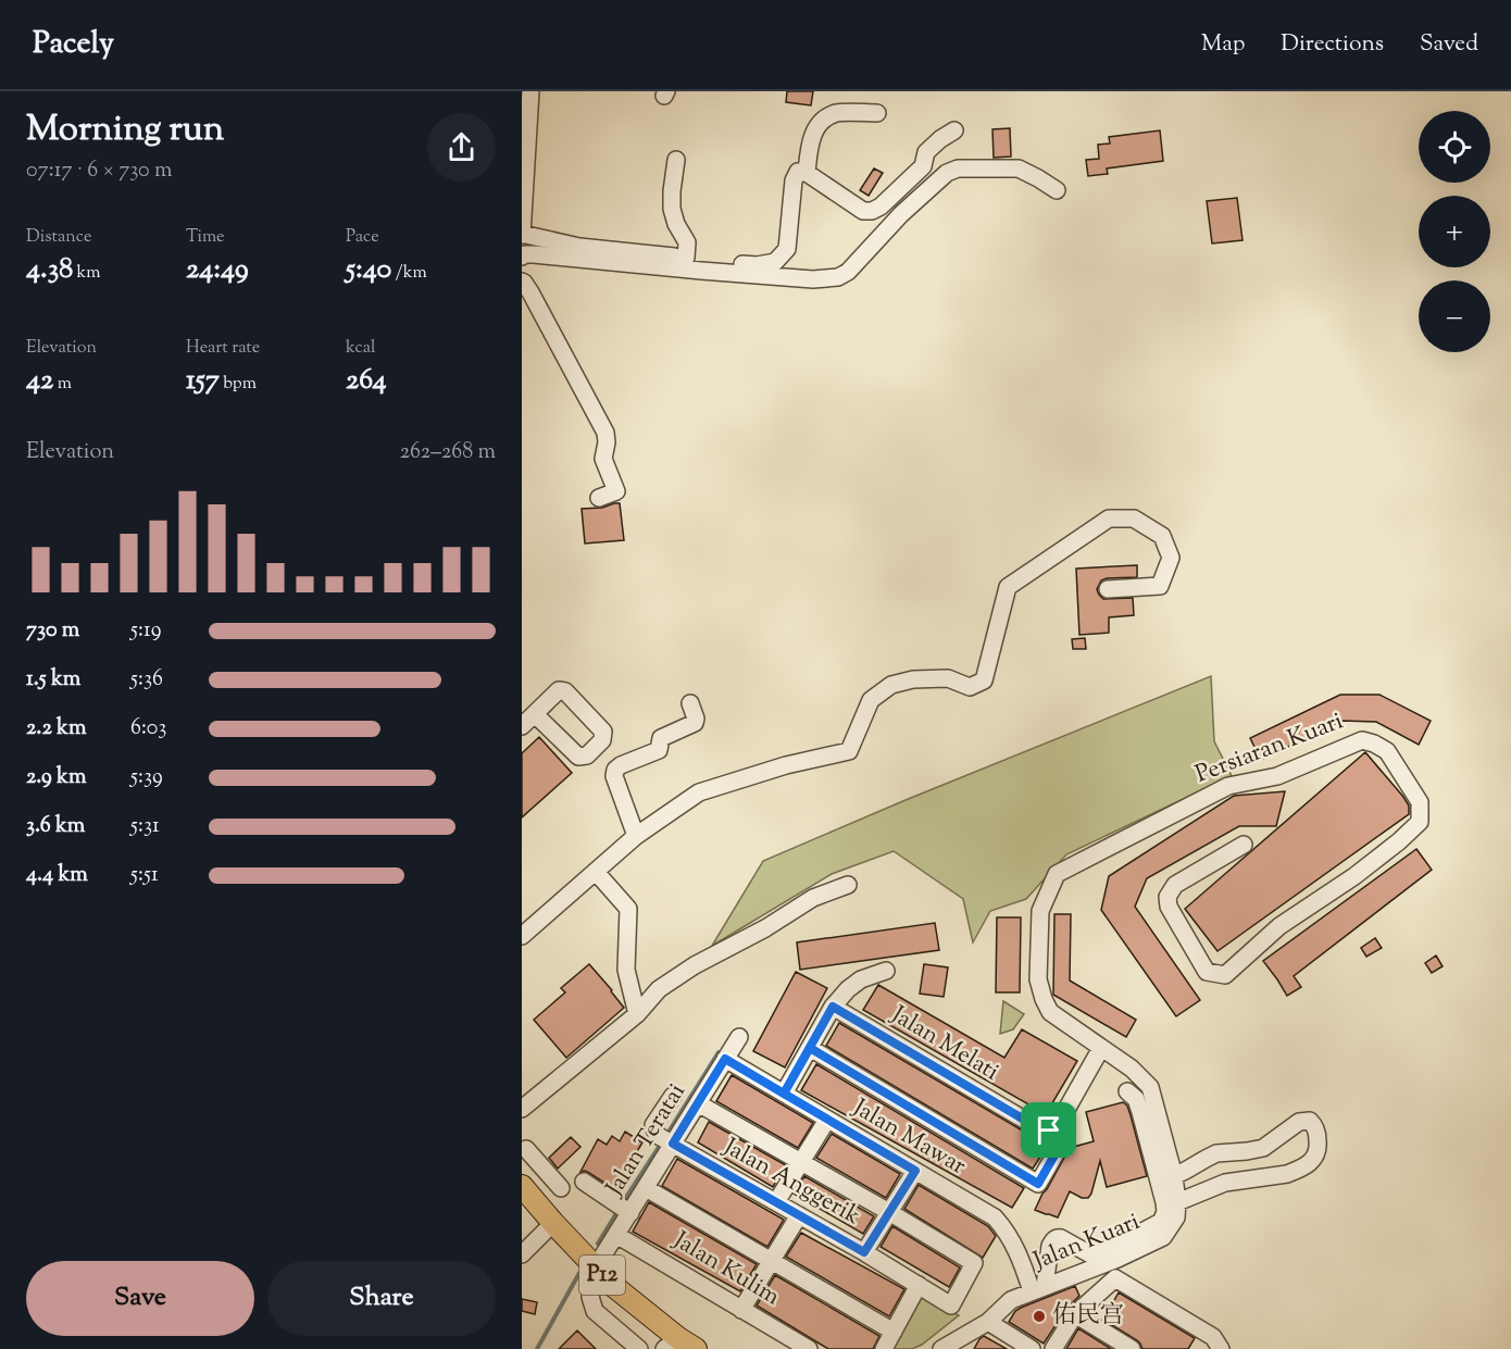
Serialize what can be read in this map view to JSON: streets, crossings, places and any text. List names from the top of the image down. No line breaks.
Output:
{"streets":{"main road":["P12"],"street":["Persiaran Kuari","Jalan Melati","Jalan Mawar","Jalan Teratai","Jalan Anggerik","Jalan Kuari","Jalan Kulim"]},"crossings":[["Persiaran Kuari","Jalan Kuari"],["Jalan Mawar","Jalan Teratai"],["Jalan Mawar","Jalan Kuari"],["Jalan Teratai","Jalan Anggerik"],["Jalan Teratai","Jalan Kulim"],["Jalan Teratai","P12"]],"places":["佑民宫"],"page":{"header":"Pacely","nav":["Map","Directions","Saved"],"heading":["Morning run","07:17 · 6 × 730 m"],"map_buttons":["+","−"],"stats":[["Distance","4.38 km"],["Time","24:49"],["Pace","5:40 /km"],["Elevation","42 m"],["Heart rate","157 bpm"],["kcal","264"]],"chart":["Elevation","262–268 m"],"list":[{"name":"730 m","note":"5:19"},{"name":"1.5 km","note":"5:36"},{"name":"2.2 km","note":"6:03"},{"name":"2.9 km","note":"5:39"},{"name":"3.6 km","note":"5:31"},{"name":"4.4 km","note":"5:51"}],"buttons":["Save","Share"]}}
